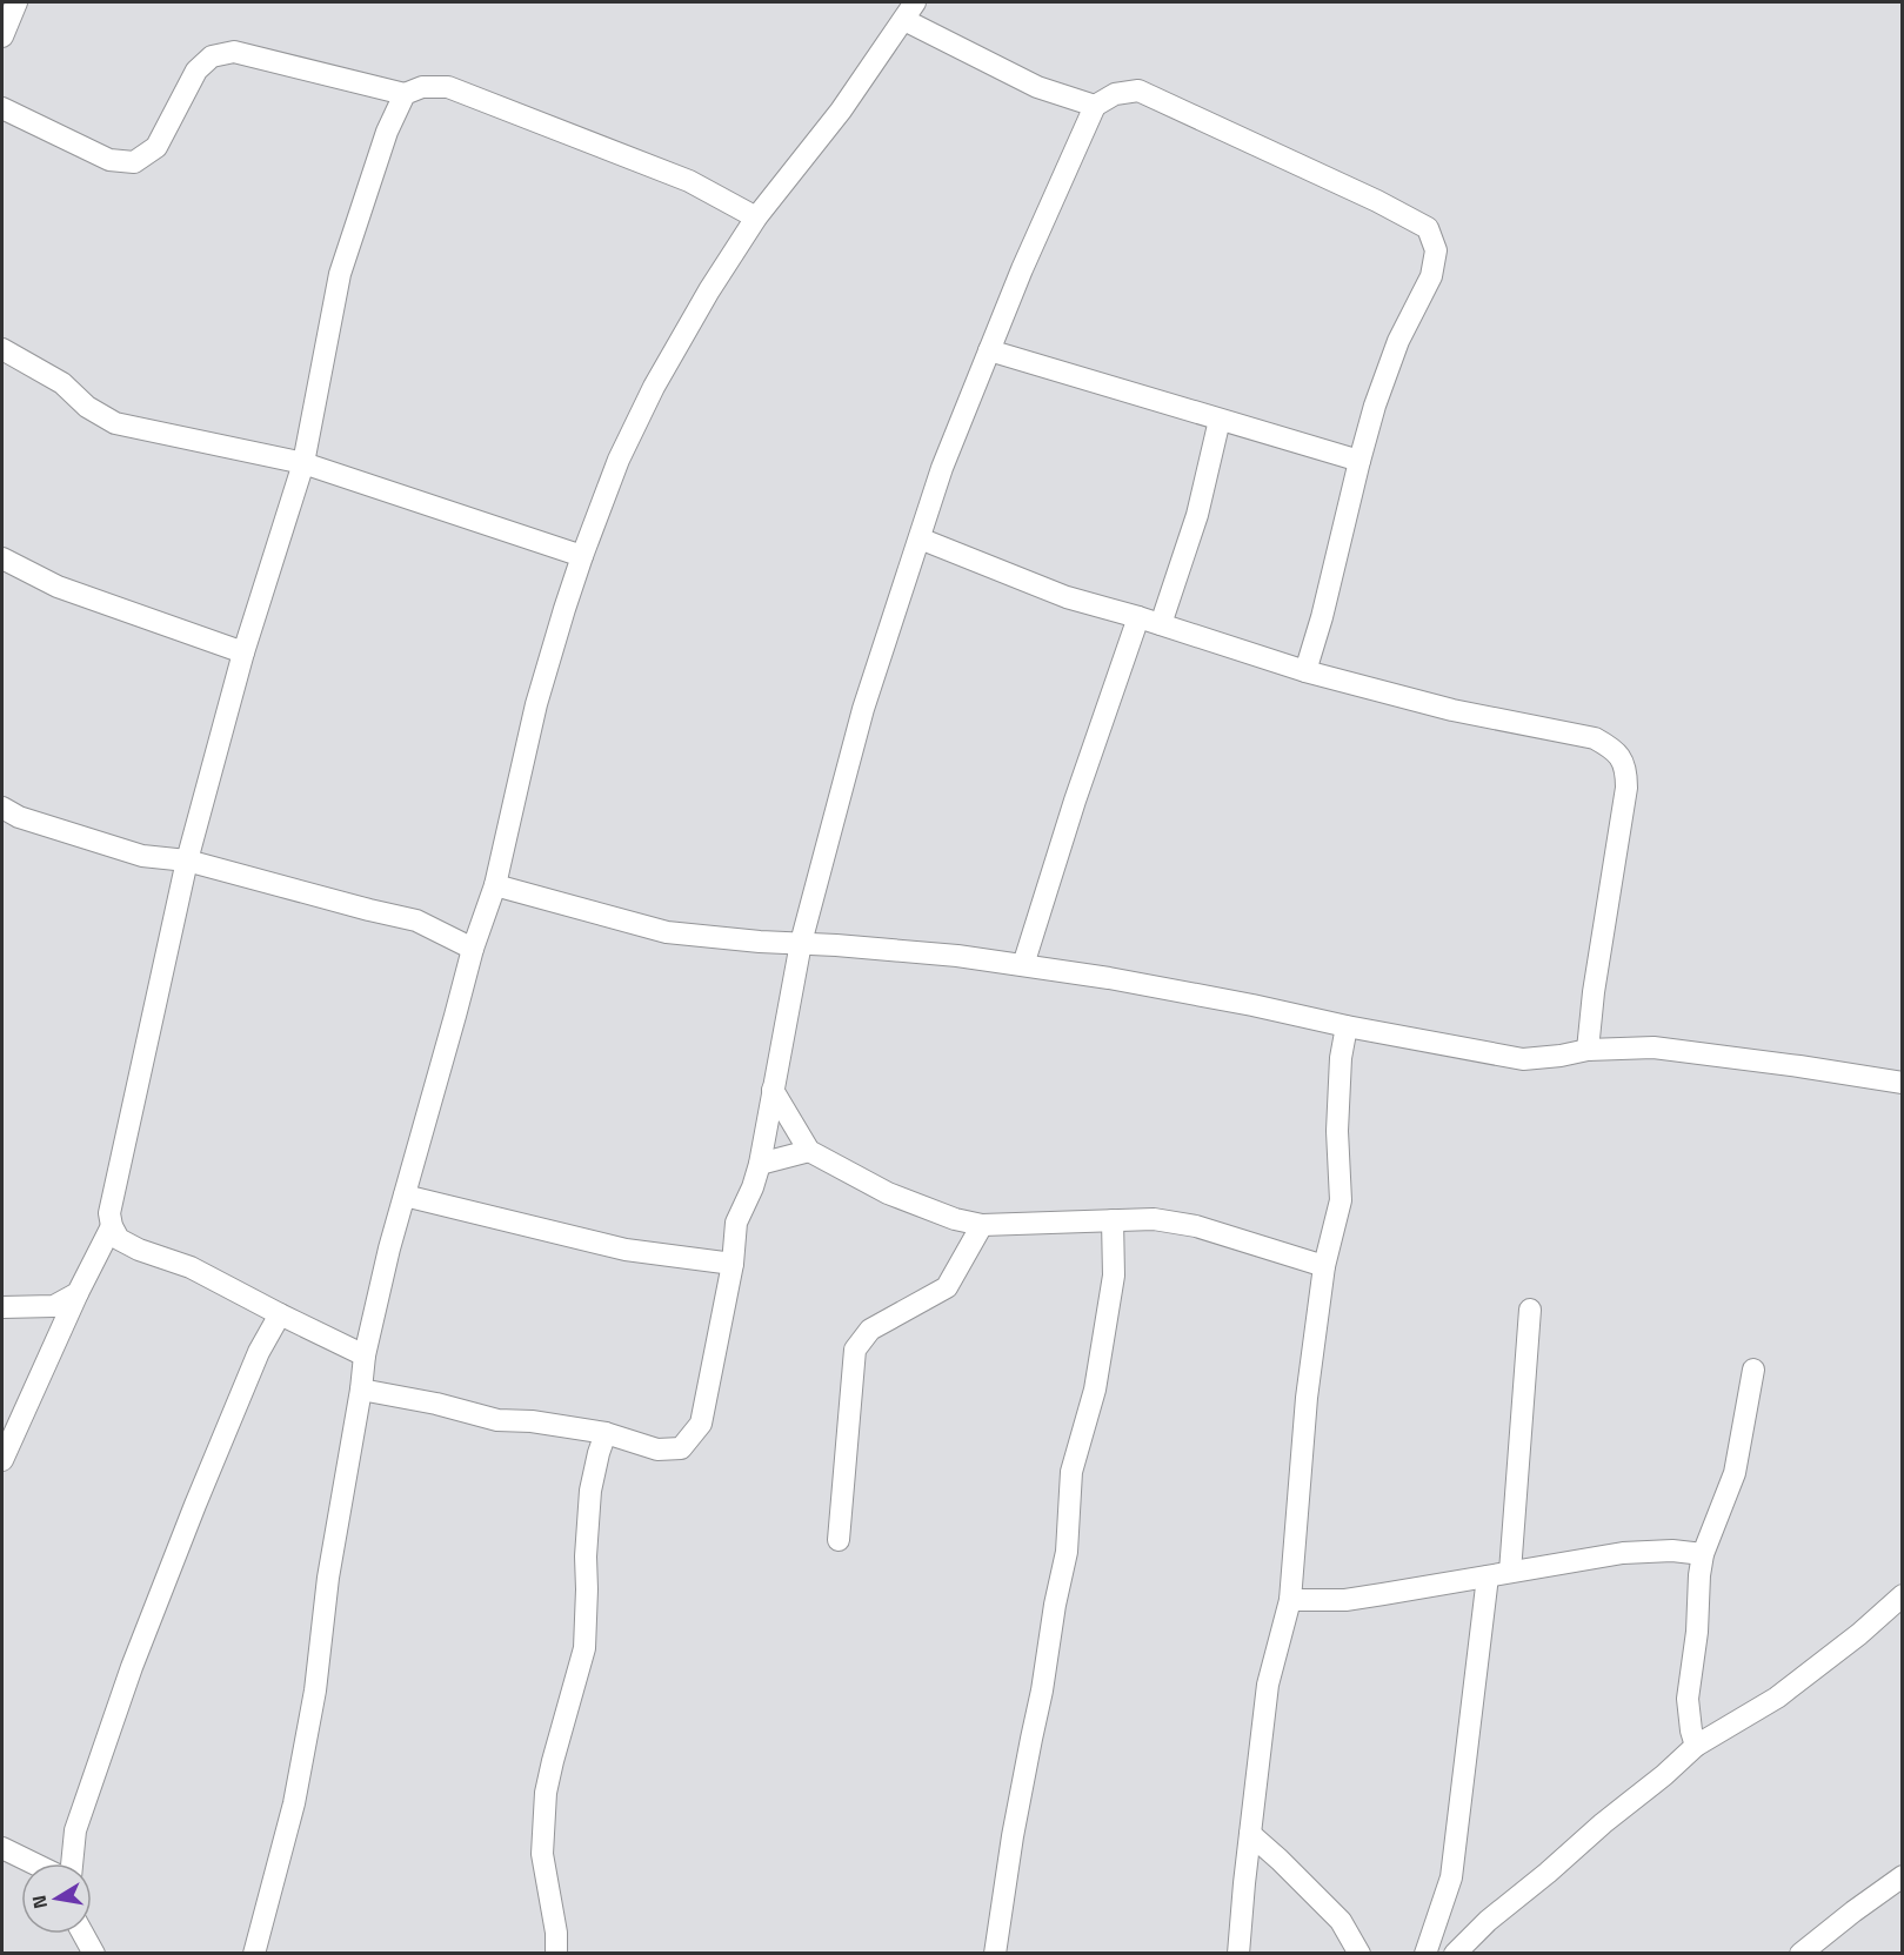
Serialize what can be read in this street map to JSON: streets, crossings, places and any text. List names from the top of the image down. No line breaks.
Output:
{"north":"left"}
